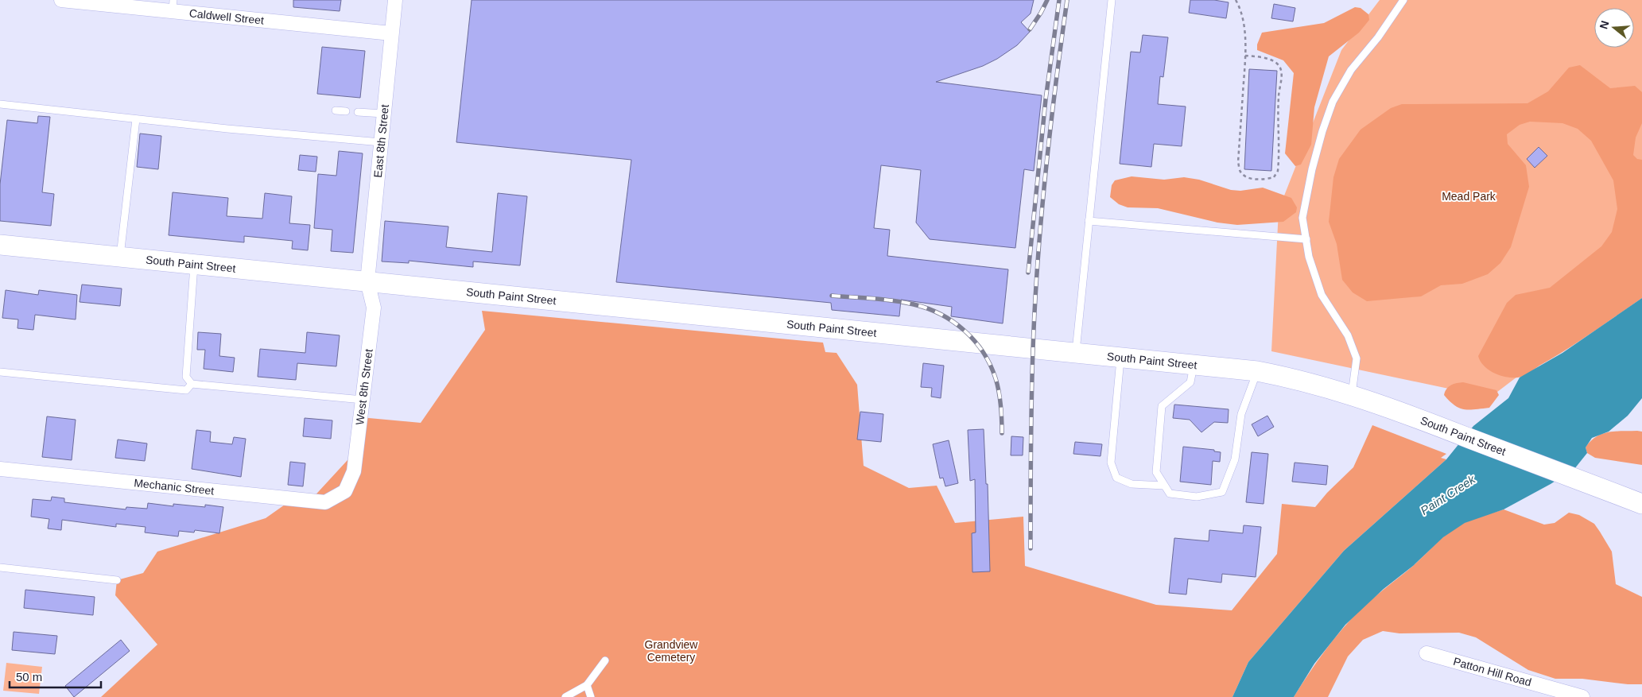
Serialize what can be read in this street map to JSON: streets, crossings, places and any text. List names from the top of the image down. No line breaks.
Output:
{"streets":{"main road":["South Paint Street"],"street":["Caldwell Street","East 8th Street","West 8th Street","Mechanic Street","Patton Hill Road"]},"crossings":[["Caldwell Street","East 8th Street"],["East 8th Street","South Paint Street"],["East 8th Street","West 8th Street"],["South Paint Street","West 8th Street"],["West 8th Street","Mechanic Street"]],"water":["Paint Creek"],"parks":["Mead Park","Grandview Cemetery"],"scale_bar":"50 m","north":"left"}
